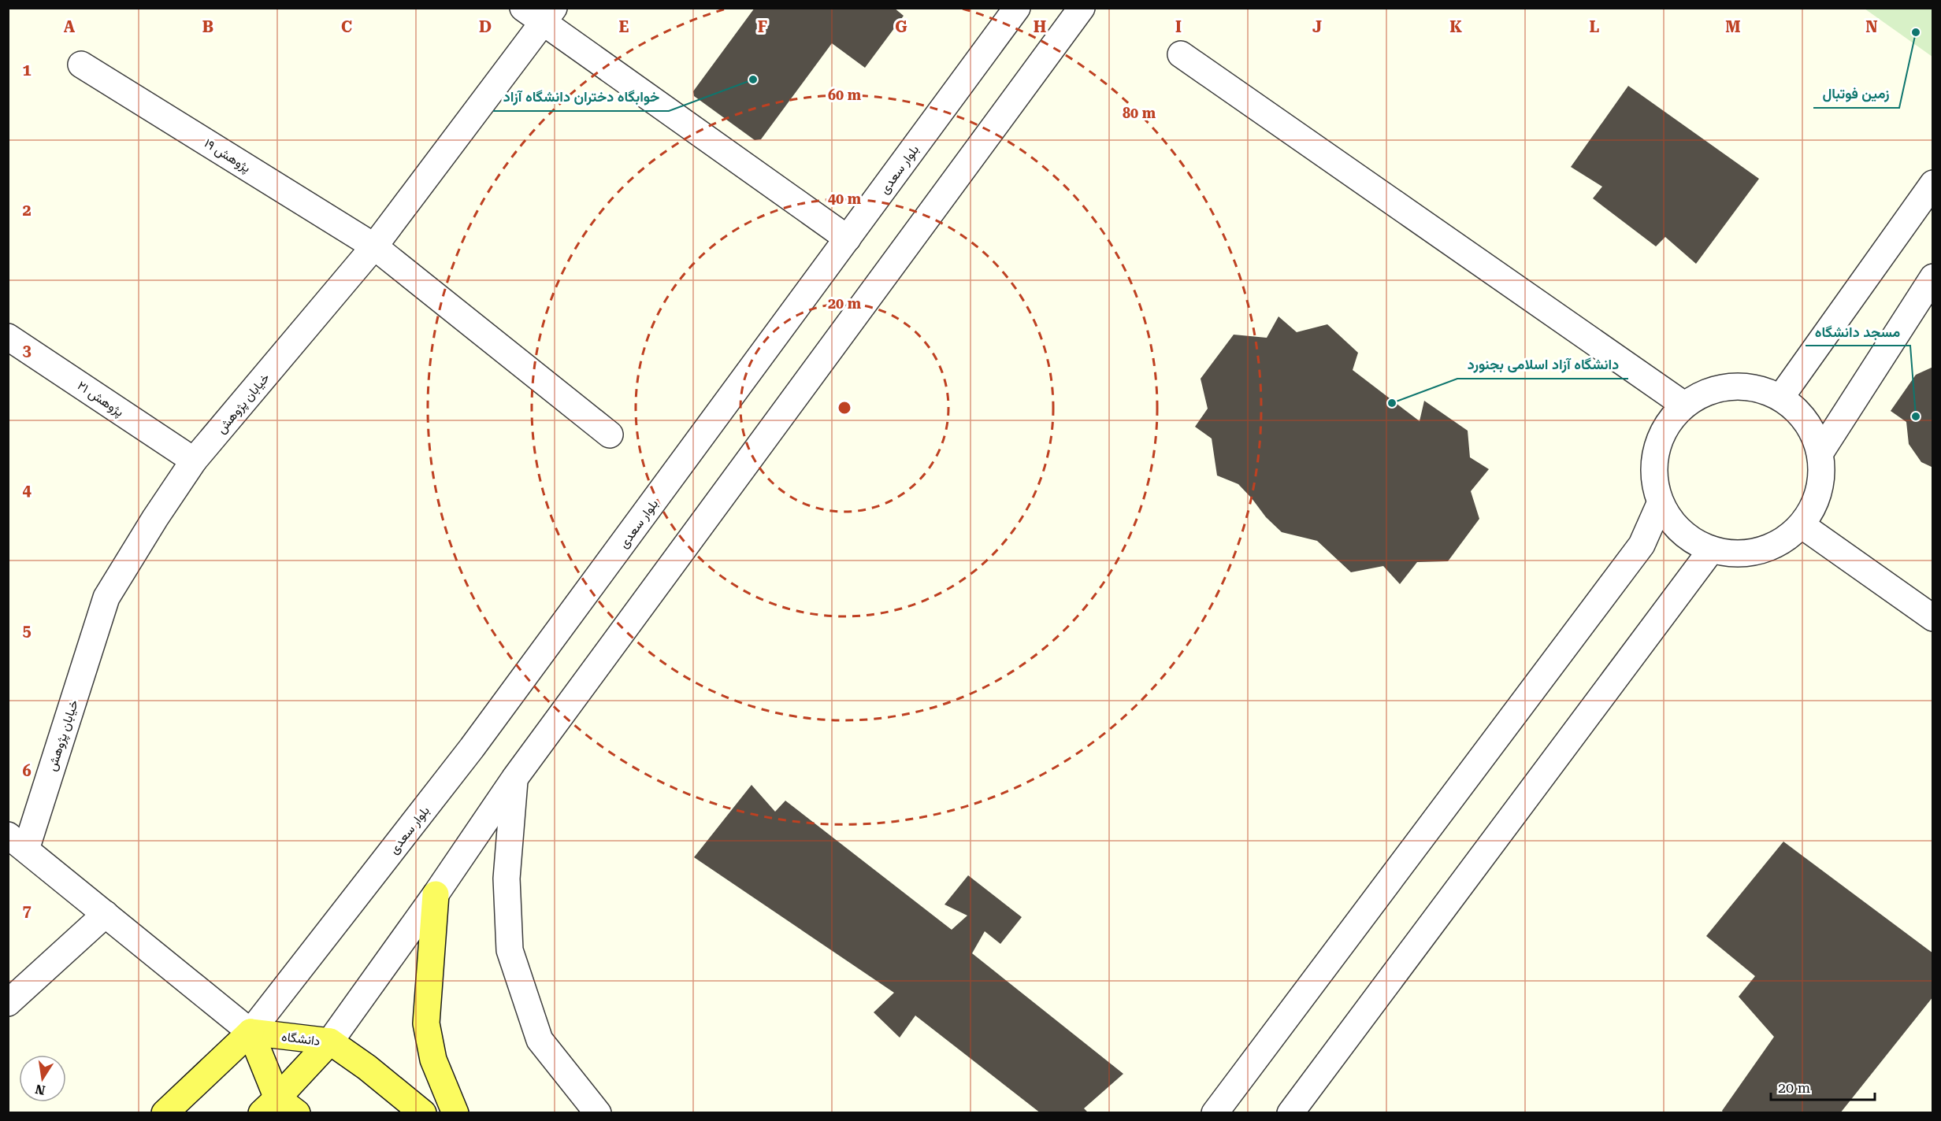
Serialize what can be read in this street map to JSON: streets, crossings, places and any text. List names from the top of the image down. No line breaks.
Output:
{"streets":{"main road":["دانشگاه"],"street":["پژوهش ۱۹","بلوار سعدی","پژوهش ۲۱","خیابان پژوهش"]},"crossings":[["پژوهش ۱۹","خیابان پژوهش"],["بلوار سعدی","دانشگاه"],["پژوهش ۲۱","خیابان پژوهش"]],"places":["زمین فوتبال","خوابگاه دختران دانشگاه آزاد","دانشگاه آزاد اسلامی بجنورد","مسجد دانشگاه"],"scale_bar":"20 m","north":"bottom","grid":{"columns":["A","B","C","D","E","F","G","H","I","J","K","L","M","N"],"rows":["1","2","3","4","5","6","7"]},"rings":["60 m","80 m","40 m","20 m"]}
